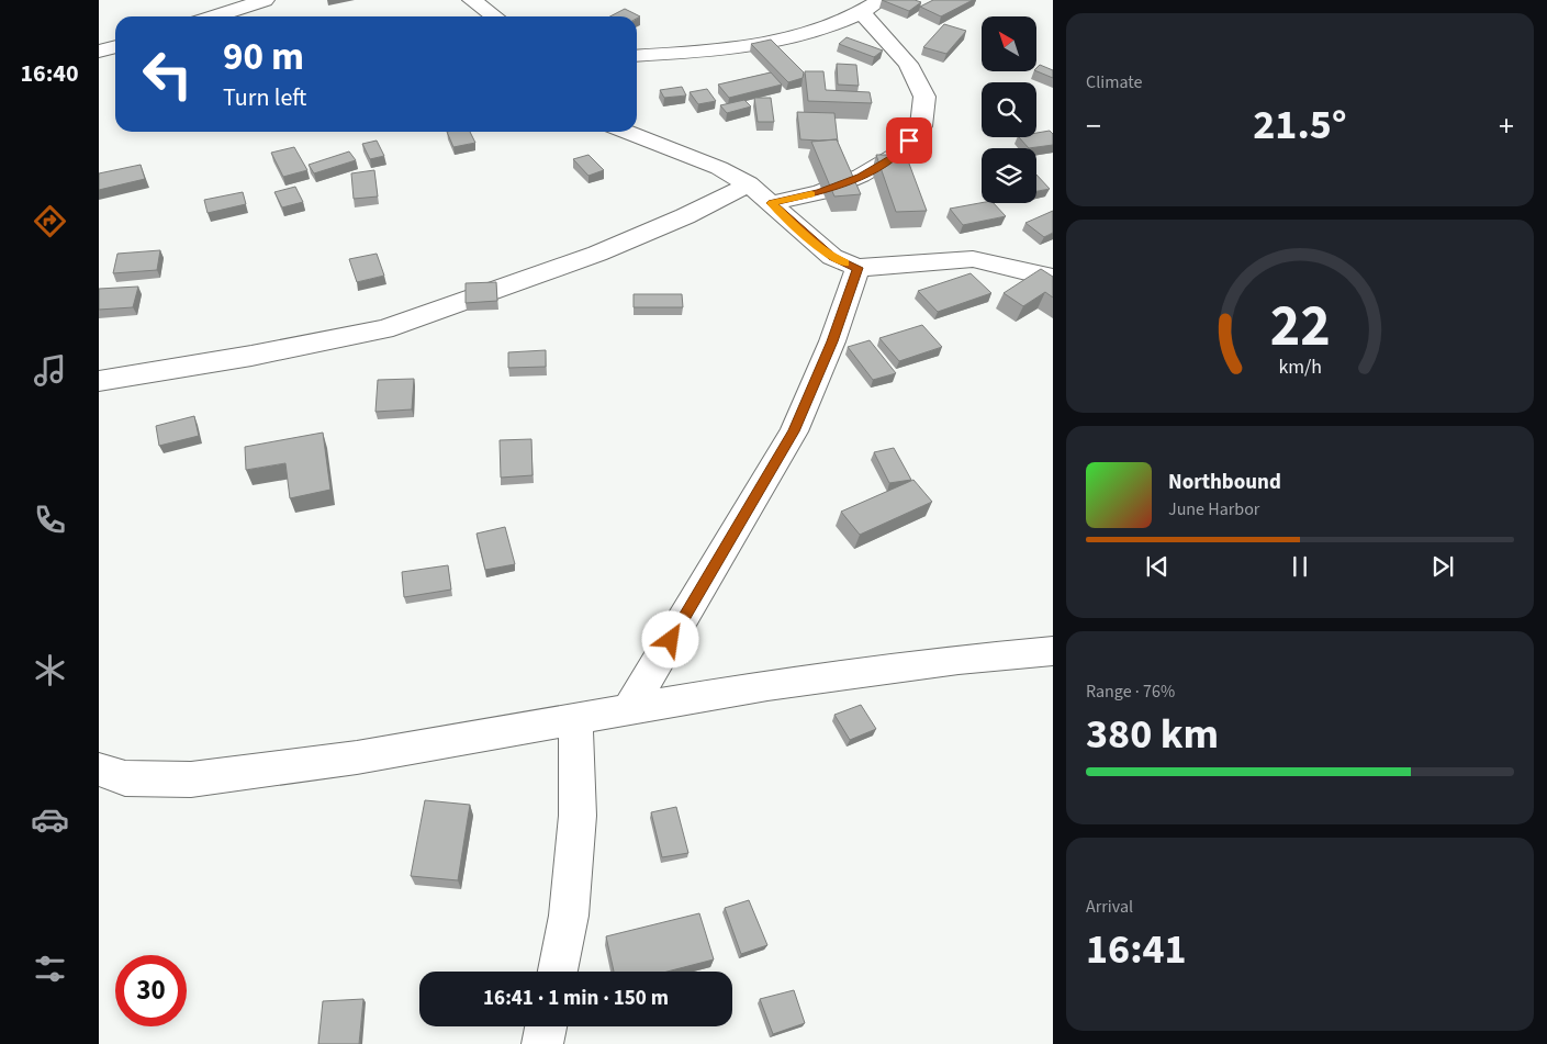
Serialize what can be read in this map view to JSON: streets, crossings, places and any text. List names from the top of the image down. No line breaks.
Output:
{"north":"top left","page":{"tabs":"16:40","tile":["Climate",["Range · 76%","380 km"],["Arrival","16:41"]],"turn":["90 m","Turn left"],"heat":["−","21.5°","+"],"song":["Northbound","June Harbor"],"limit":"30","trip":"16:41 · 1 min · 150 m","gauge":["22","km/h"]}}
